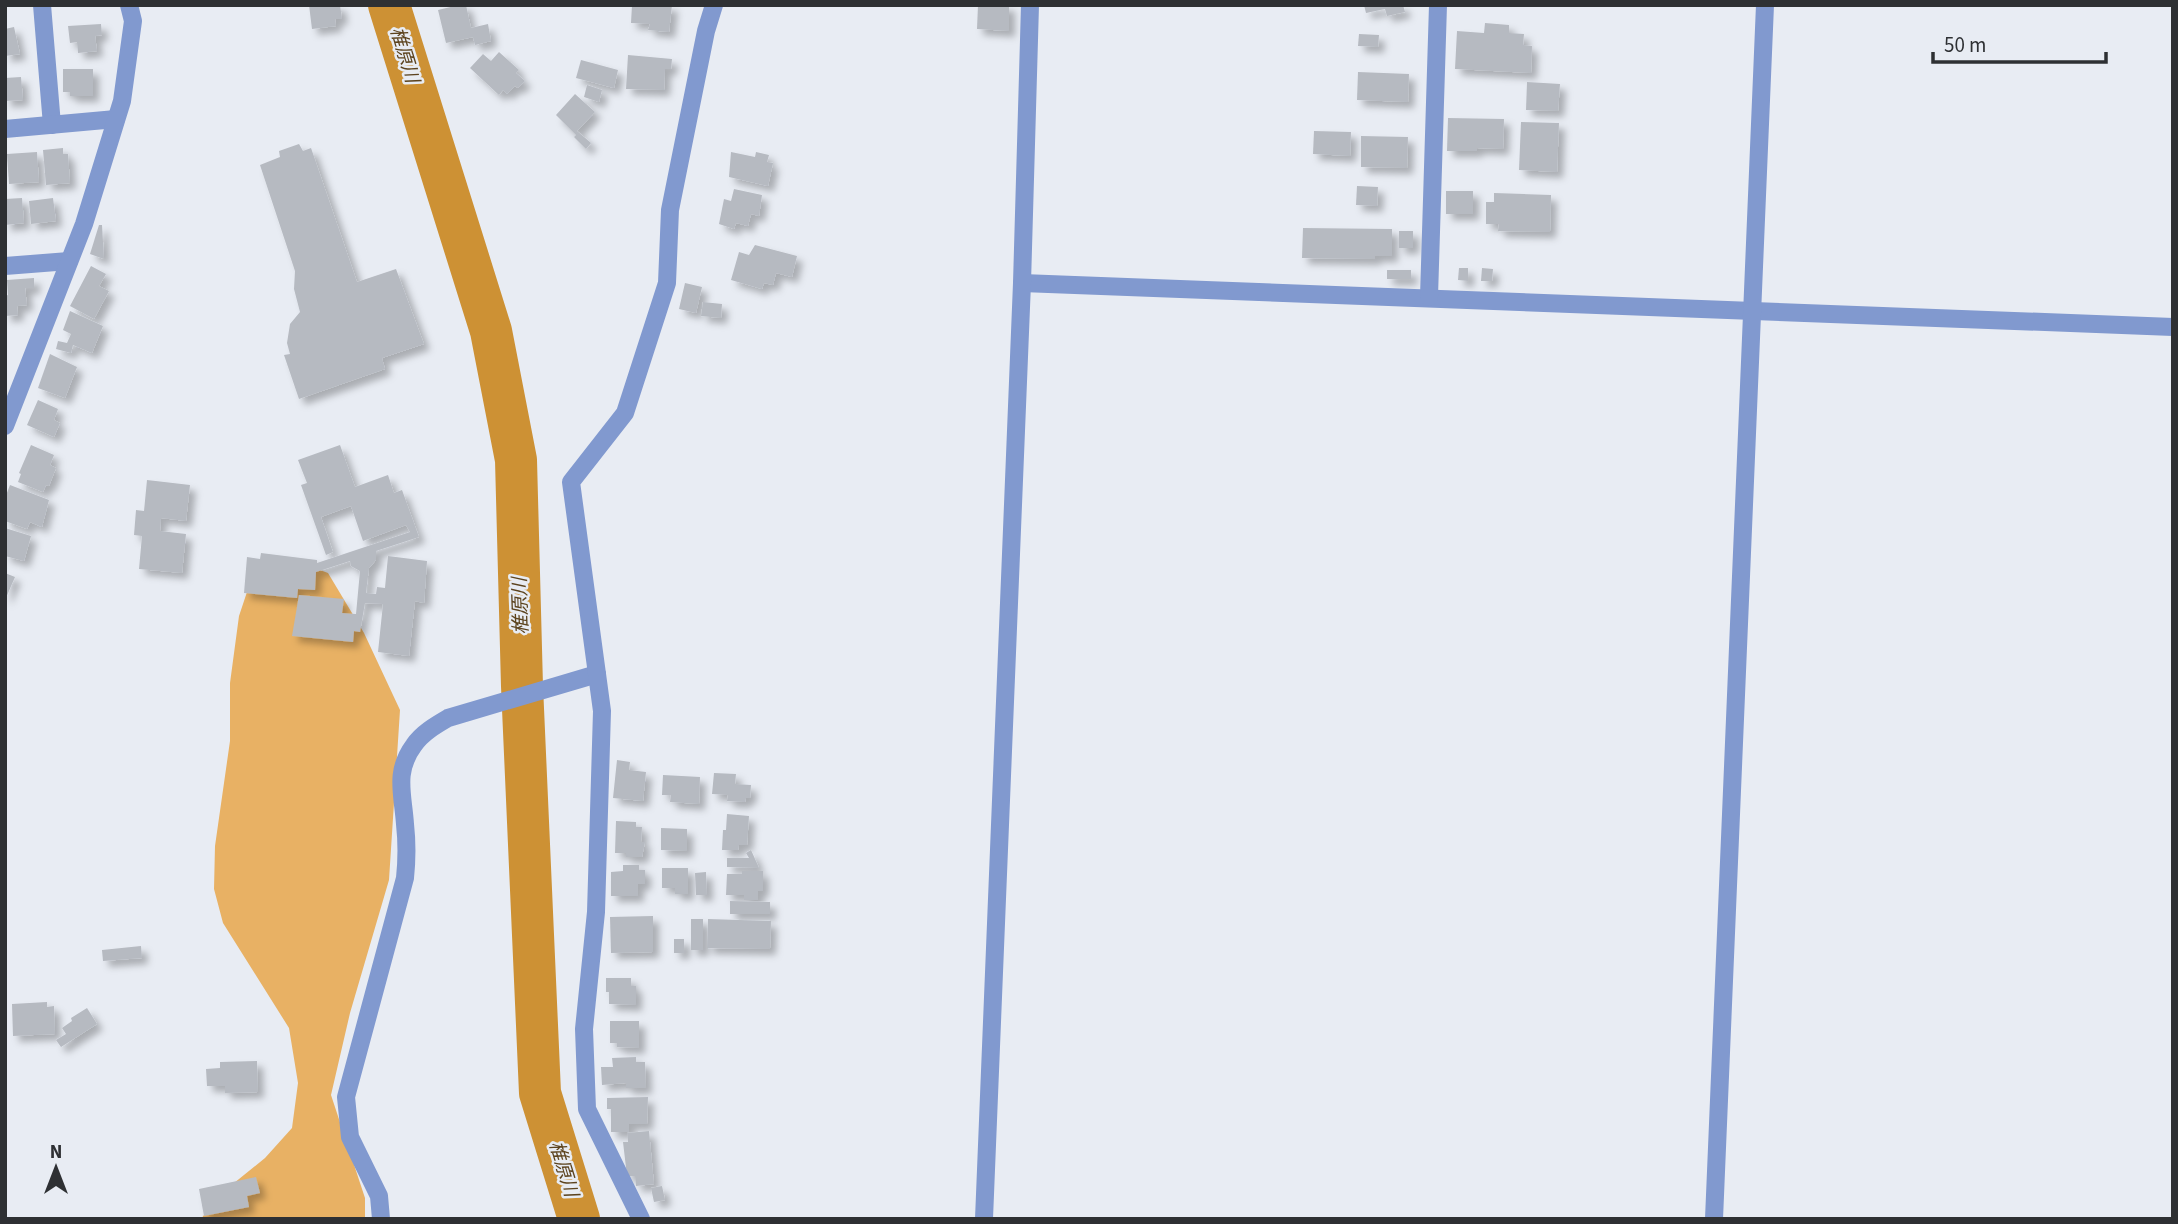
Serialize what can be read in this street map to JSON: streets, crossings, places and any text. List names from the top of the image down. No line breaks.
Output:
{"water":["椎原川"],"scale_bar":"50 m","north":"top"}
